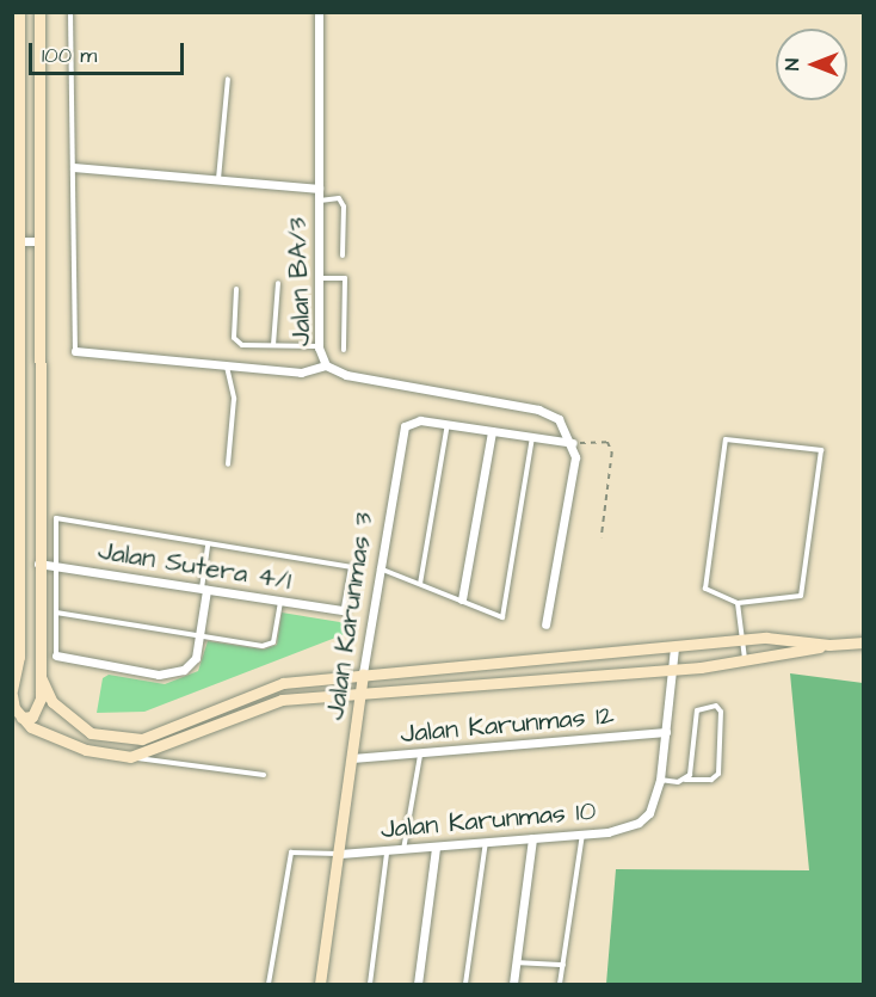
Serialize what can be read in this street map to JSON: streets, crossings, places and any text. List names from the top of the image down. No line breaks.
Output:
{"streets":{"street":["Jalan BA/3","Jalan Sutera 4/1","Jalan Karunmas 3","Jalan Karunmas 12","Jalan Karunmas 10"]},"crossings":[["Jalan BA/3","Jalan Karunmas 3"],["Jalan Karunmas 3","Jalan Karunmas 12"],["Jalan Karunmas 3","Jalan Karunmas 10"]],"scale_bar":"100 m","north":"left"}
